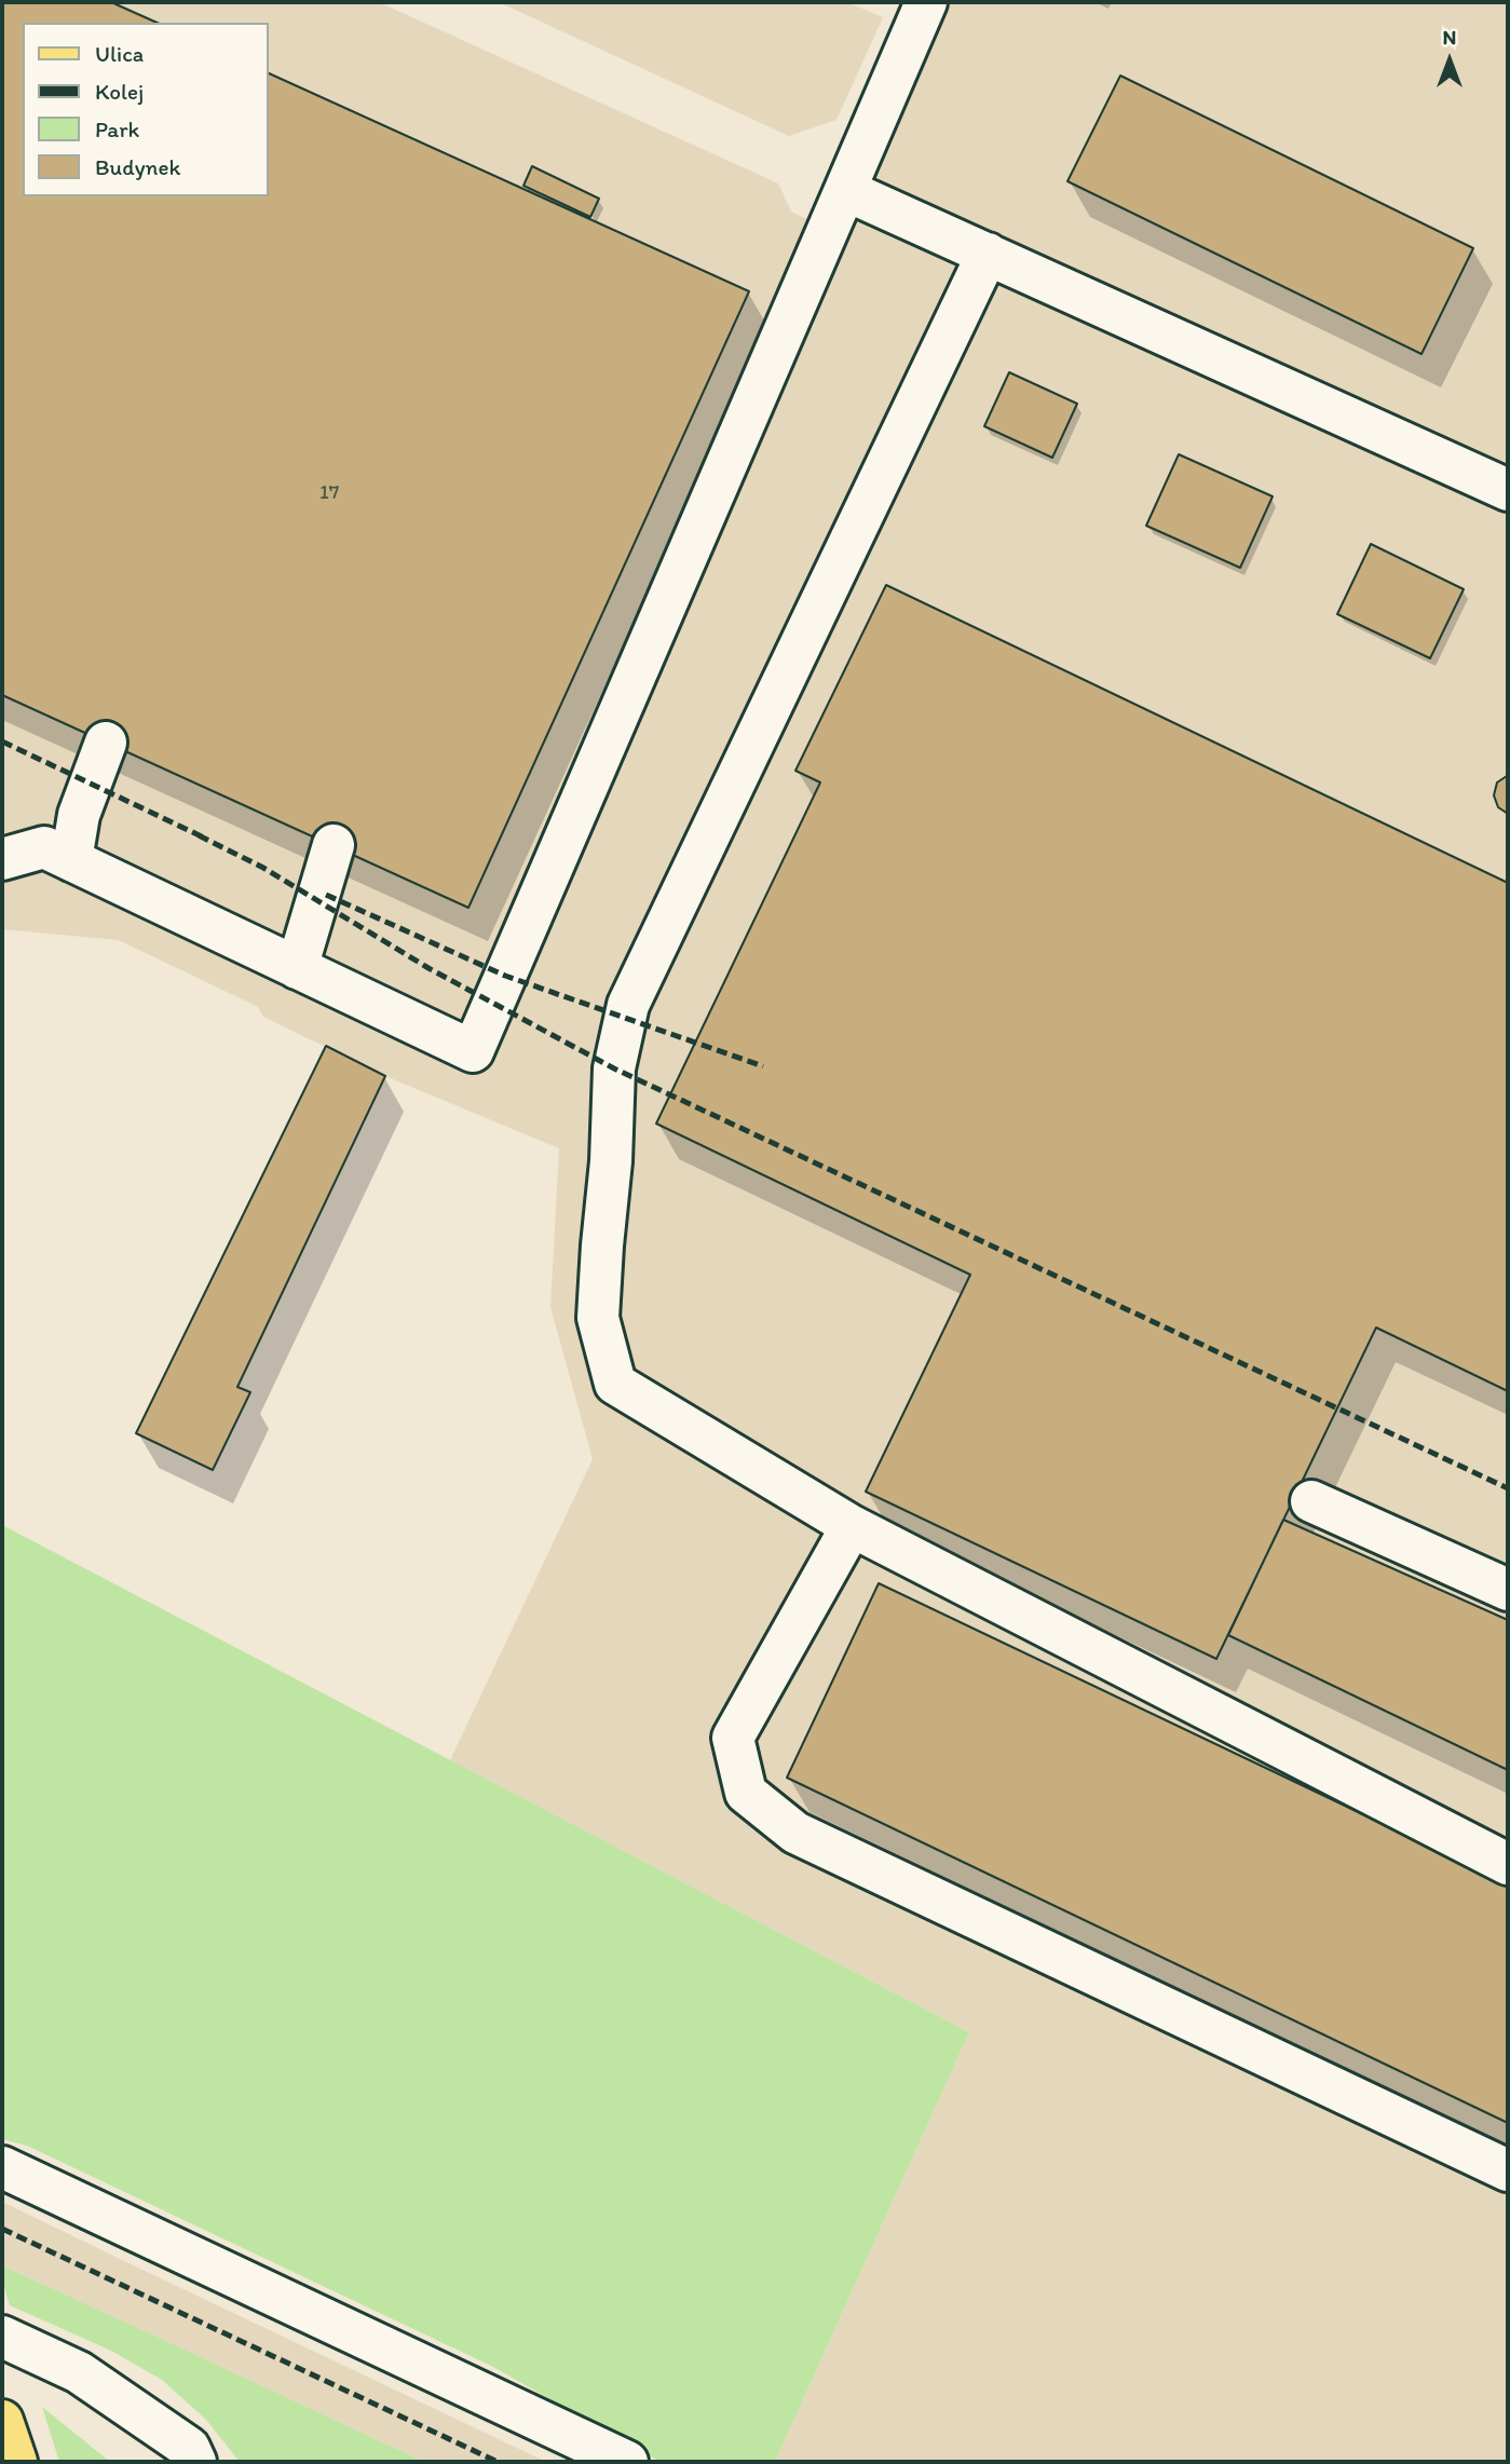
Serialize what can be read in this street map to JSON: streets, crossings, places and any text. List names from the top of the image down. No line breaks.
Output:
{"house_numbers":["17"],"legend":["Ulica","Kolej","Park","Budynek"],"north":"top"}
